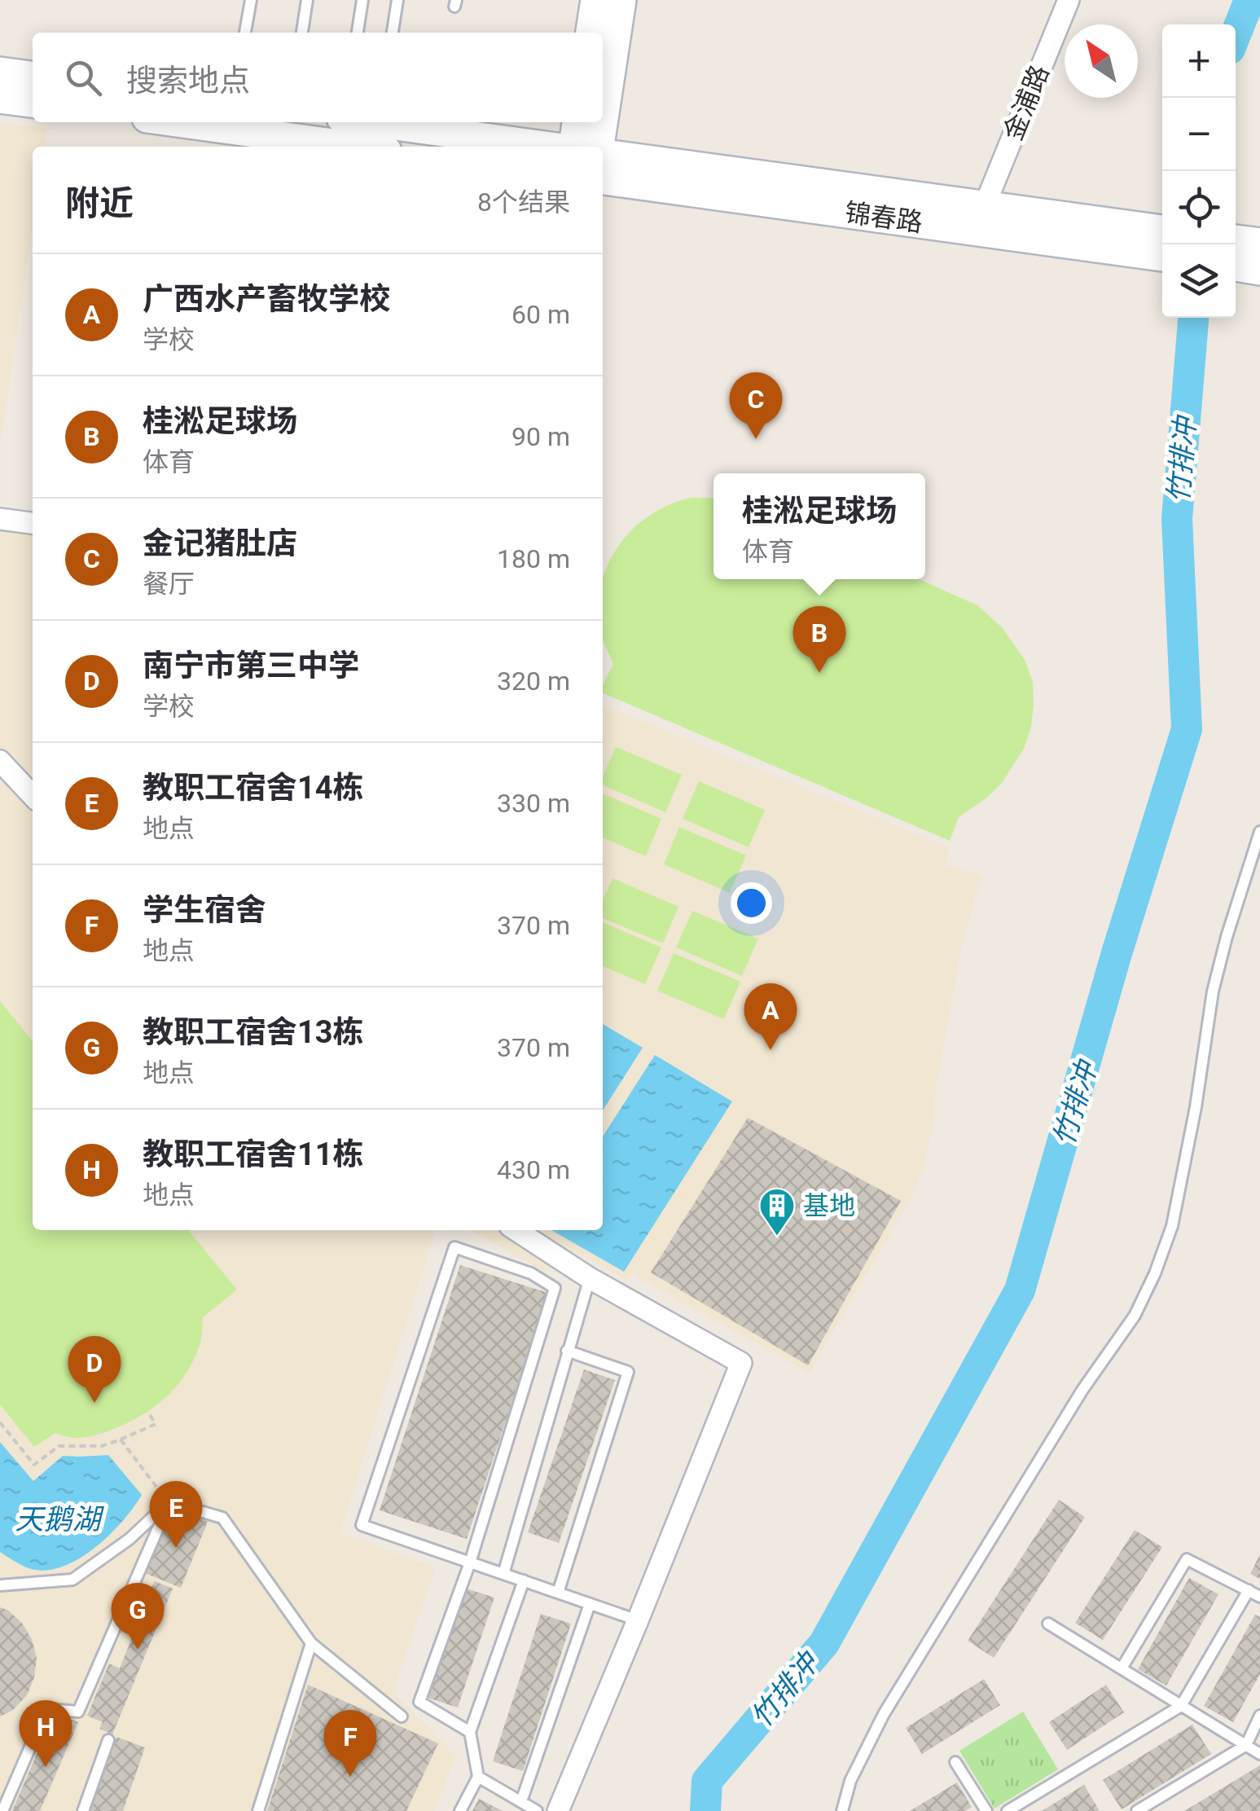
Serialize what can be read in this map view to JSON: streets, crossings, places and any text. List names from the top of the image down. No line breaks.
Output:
{"streets":{"main road":["锦春路"],"street":["金浦路"]},"crossings":[["金浦路","锦春路"]],"water":["竹排冲","天鹅湖"],"places":{"building":["基地"]},"north":"top left","page":{"map_buttons":["+","−"],"search":"搜索地点","heading":["附近","8个结果"],"list":[{"mark":"A","name":"广西水产畜牧学校","note":"学校","value":"60 m"},{"mark":"B","name":"桂淞足球场","note":"体育","value":"90 m"},{"mark":"C","name":"金记猪肚店","note":"餐厅","value":"180 m"},{"mark":"D","name":"南宁市第三中学","note":"学校","value":"320 m"},{"mark":"E","name":"教职工宿舍14栋","note":"地点","value":"330 m"},{"mark":"F","name":"学生宿舍","note":"地点","value":"370 m"},{"mark":"G","name":"教职工宿舍13栋","note":"地点","value":"370 m"},{"mark":"H","name":"教职工宿舍11栋","note":"地点","value":"430 m"}],"pins":["C","B","A","D","E","G","H","F"],"popup":["桂淞足球场","体育"]}}
